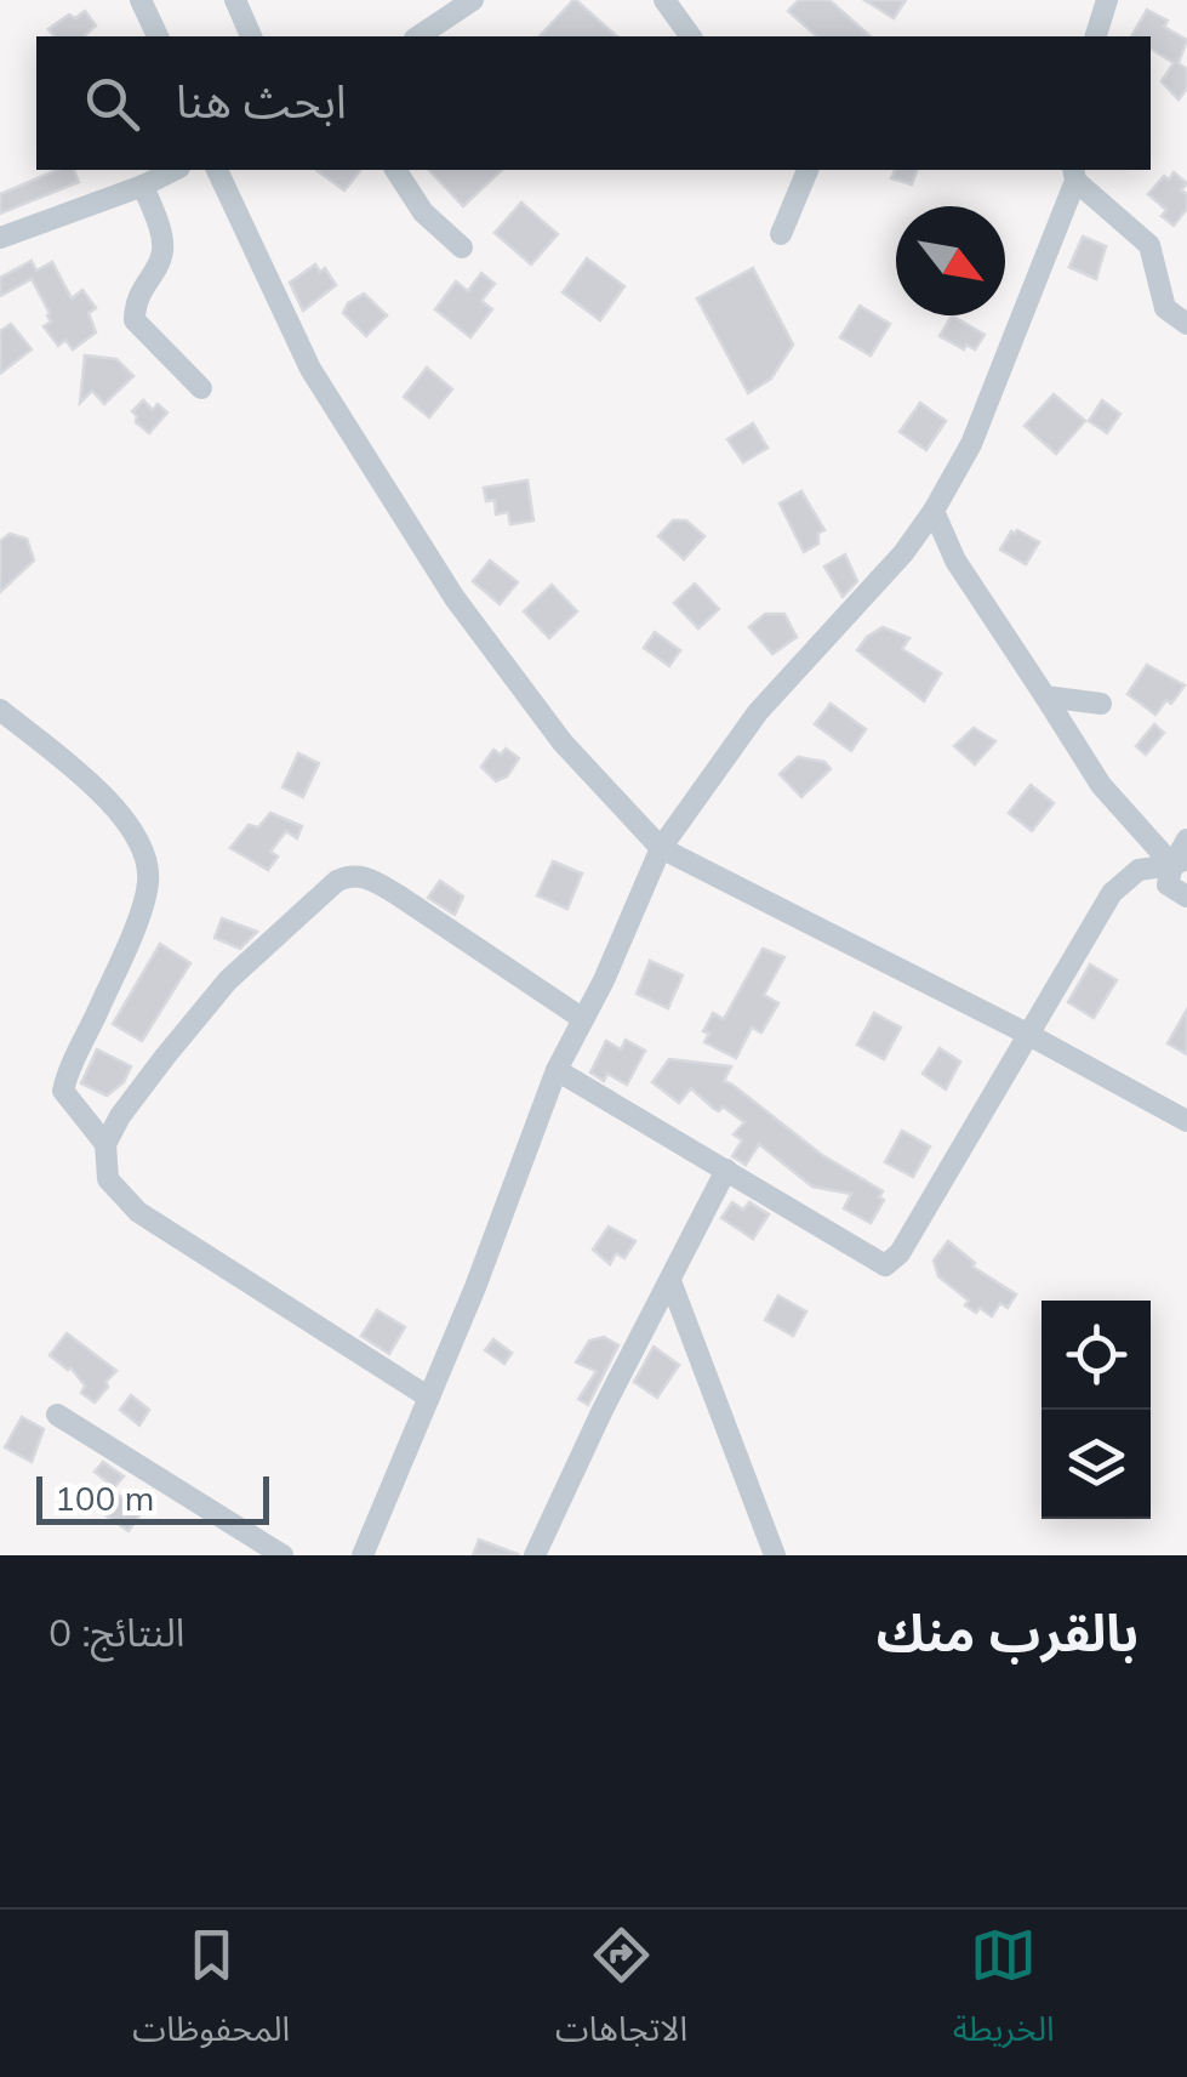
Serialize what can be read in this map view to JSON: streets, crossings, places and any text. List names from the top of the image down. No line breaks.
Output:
{"scale_bar":"100 m","north":"bottom right","page":{"search":"ابحث هنا","scale":"100 m","heading":["بالقرب منك","النتائج: 0"],"nav":["الخريطة","الاتجاهات","المحفوظات"]}}
